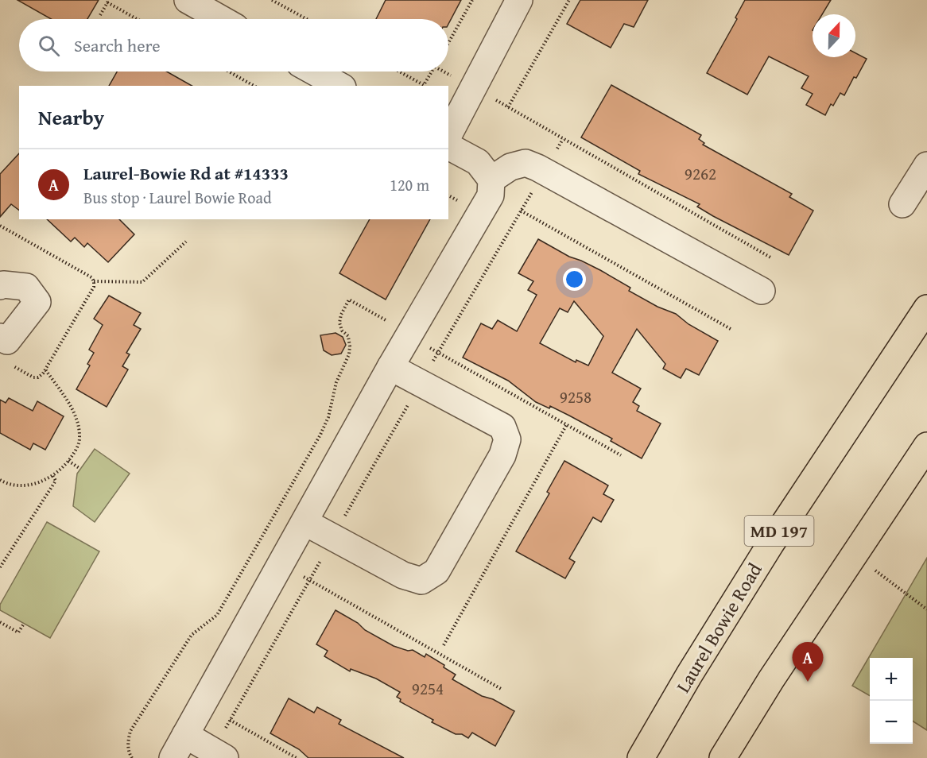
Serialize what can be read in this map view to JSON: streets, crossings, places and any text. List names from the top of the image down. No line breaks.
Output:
{"streets":{"main road":["MD 197","Laurel Bowie Road"]},"house_numbers":["9262","9258","9254"],"north":"top","page":{"search":"Search here","heading":"Nearby","list":[{"mark":"A","name":"Laurel-Bowie Rd at #14333","note":"Bus stop · Laurel Bowie Road","value":"120 m"}],"pins":"A","map_buttons":["+","−"]}}
